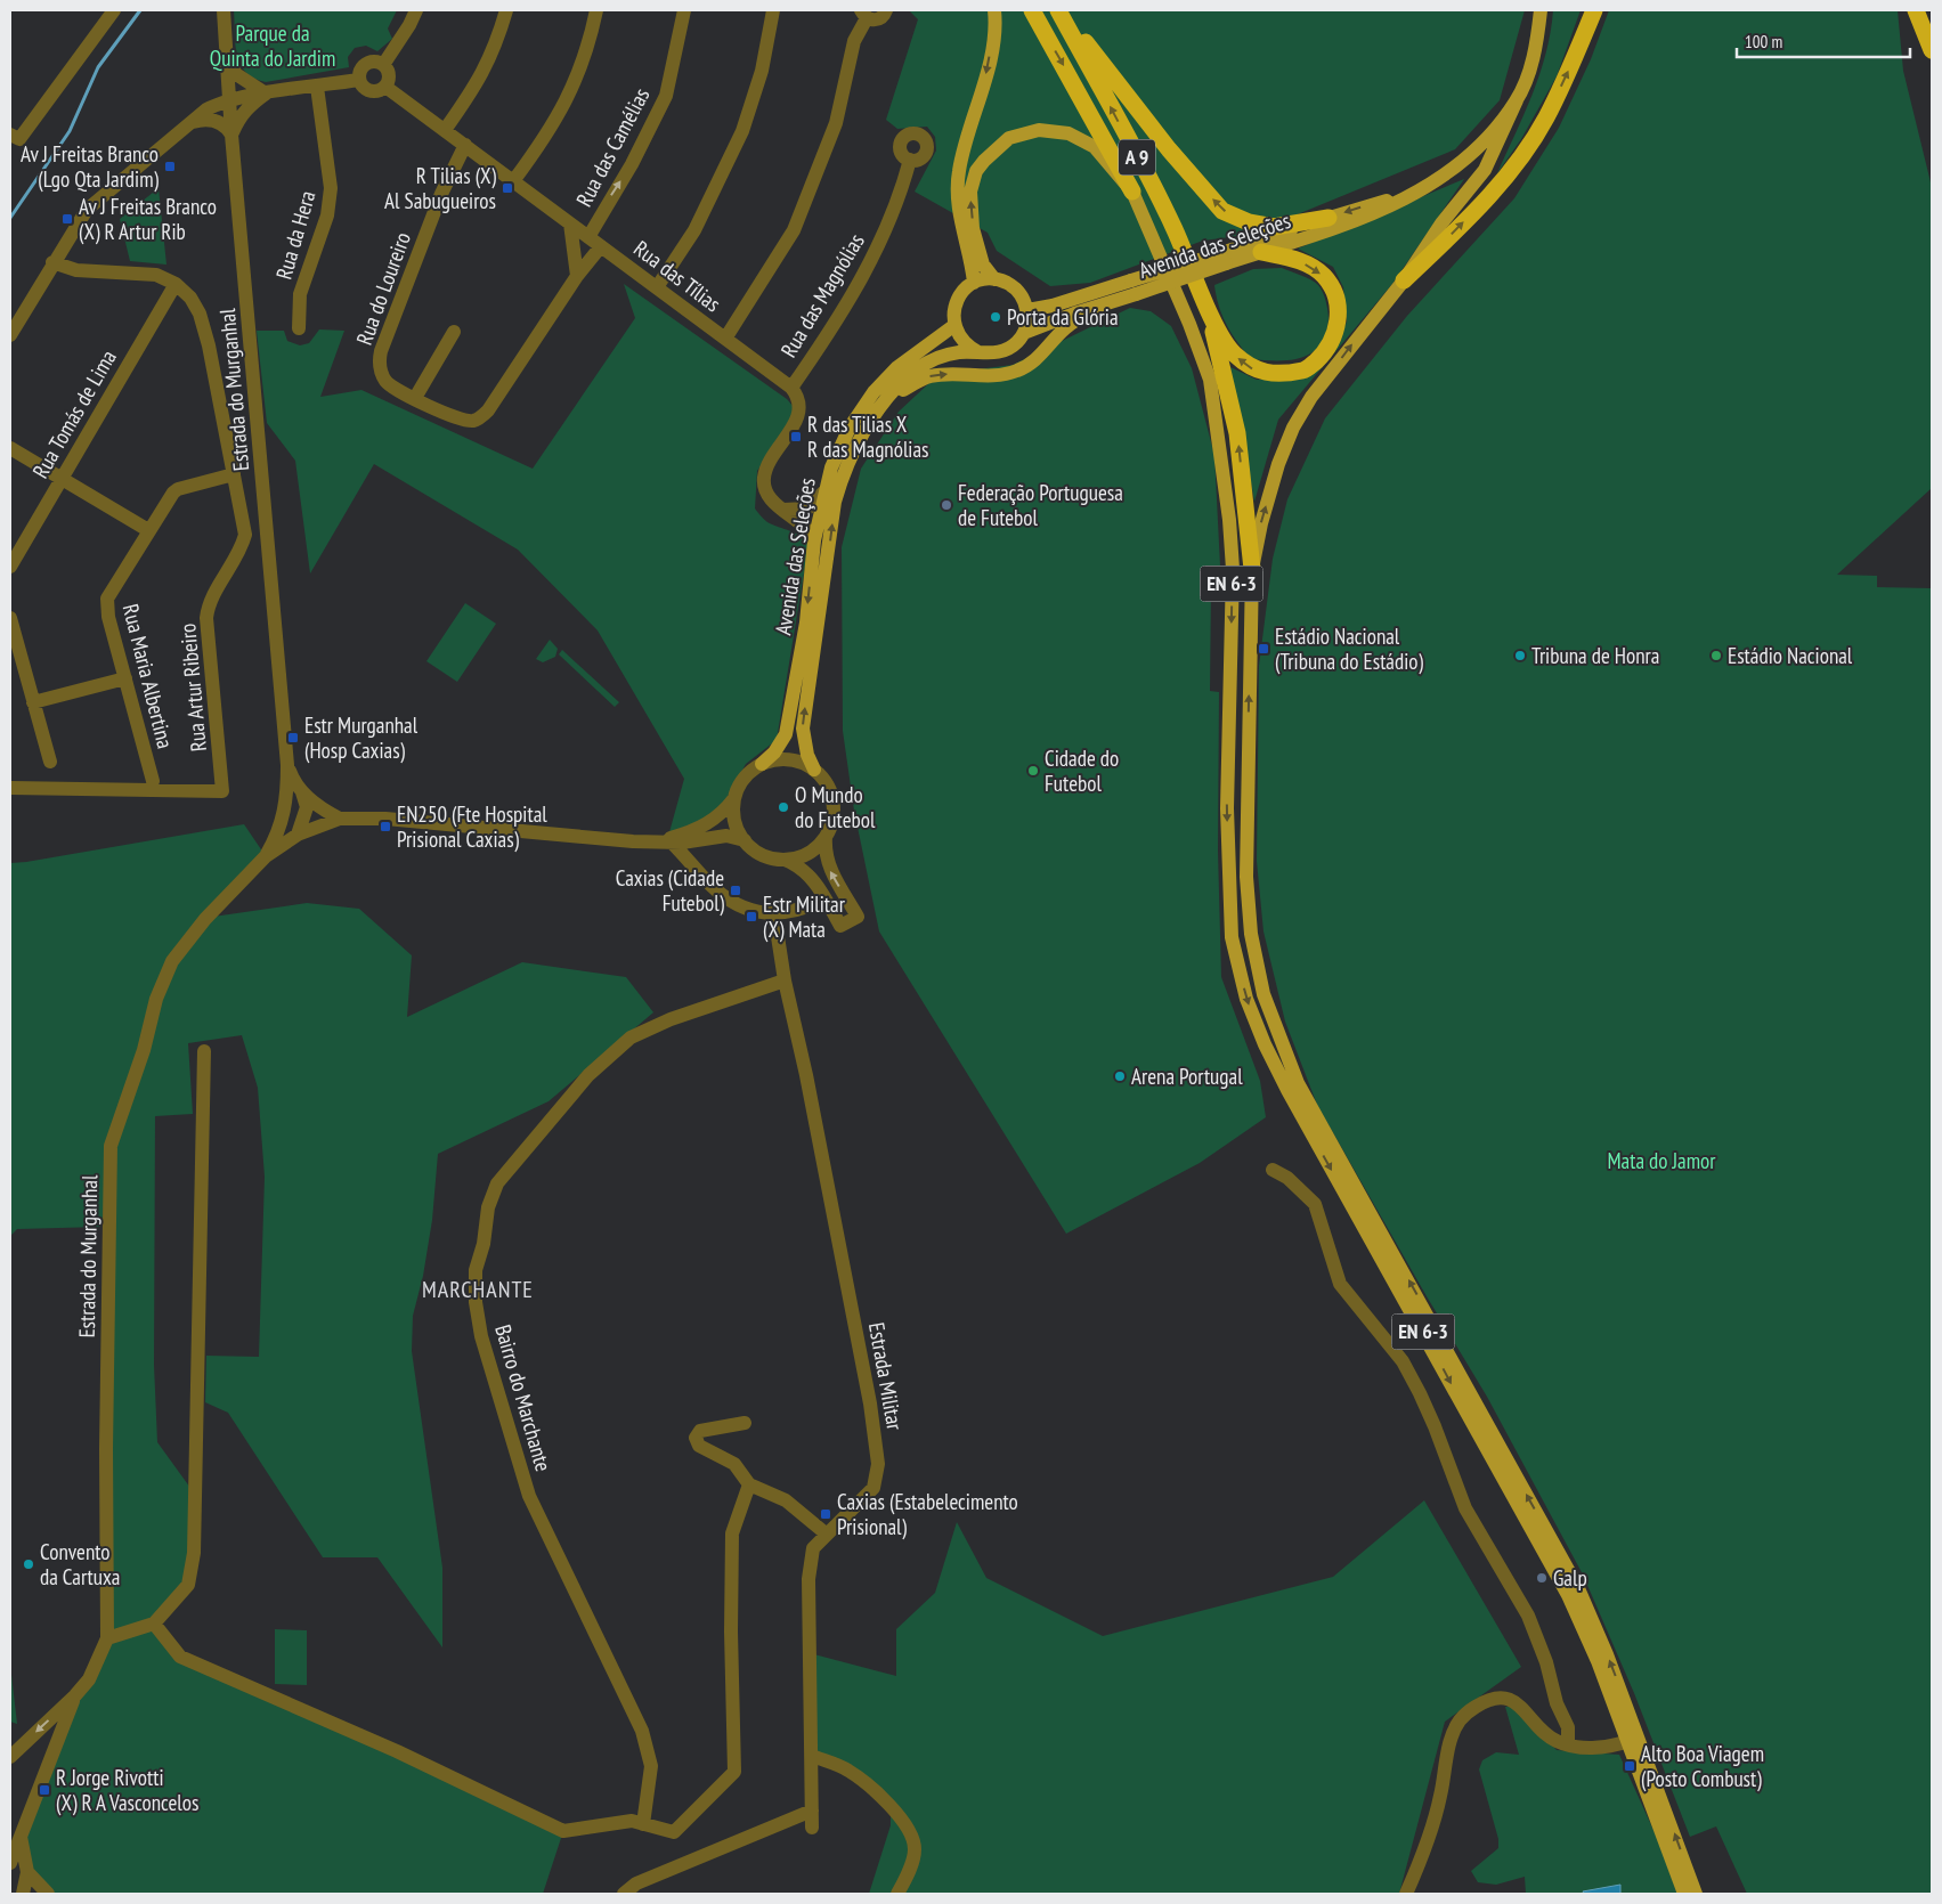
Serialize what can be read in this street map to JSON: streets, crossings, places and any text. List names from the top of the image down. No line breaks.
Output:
{"streets":{"highway":["A 9"],"main road":["Avenida das Seleções","EN 6-3"],"street":["Rua das Camélias","Rua da Hera","Rua das Tílias","Rua do Loureiro","Rua das Magnólias","Estrada do Murganhal","Rua Tomás de Lima","Rua Maria Albertina","Rua Artur Ribeiro","Estrada Militar","Bairro do Marchante"]},"crossings":[["Rua das Camélias","Rua das Tílias"],["A 9","EN 6-3"],["Rua das Tílias","Rua do Loureiro"],["Rua das Tílias","Rua das Magnólias"],["Rua Tomás de Lima","Rua Artur Ribeiro"],["Rua Maria Albertina","Rua Artur Ribeiro"],["Estrada Militar","Bairro do Marchante"]],"districts":["MARCHANTE"],"parks":["Parque da Quinta do Jardim","Mata do Jamor"],"places":{"transit":["Av J Freitas Branco (Lgo Qta Jardim)","R Tilias (X) Al Sabugueiros","Av J Freitas Branco (X) R Artur Rib","R das Tilias X R das Magnólias","Estádio Nacional (Tribuna do Estádio)","Estr Murganhal (Hosp Caxias)","EN250 (Fte Hospital Prisional Caxias)","Caxias (Cidade Futebol)","Estr Militar (X) Mata","Caxias (Estabelecimento Prisional)","Alto Boa Viagem (Posto Combust)","R Jorge Rivotti (X) R A Vasconcelos"],"other":["Porta da Glória","Federação Portuguesa de Futebol","Tribuna de Honra","Estádio Nacional","Cidade do Futebol","O Mundo do Futebol","Arena Portugal","Convento da Cartuxa","Galp"]},"scale_bar":"100 m"}
